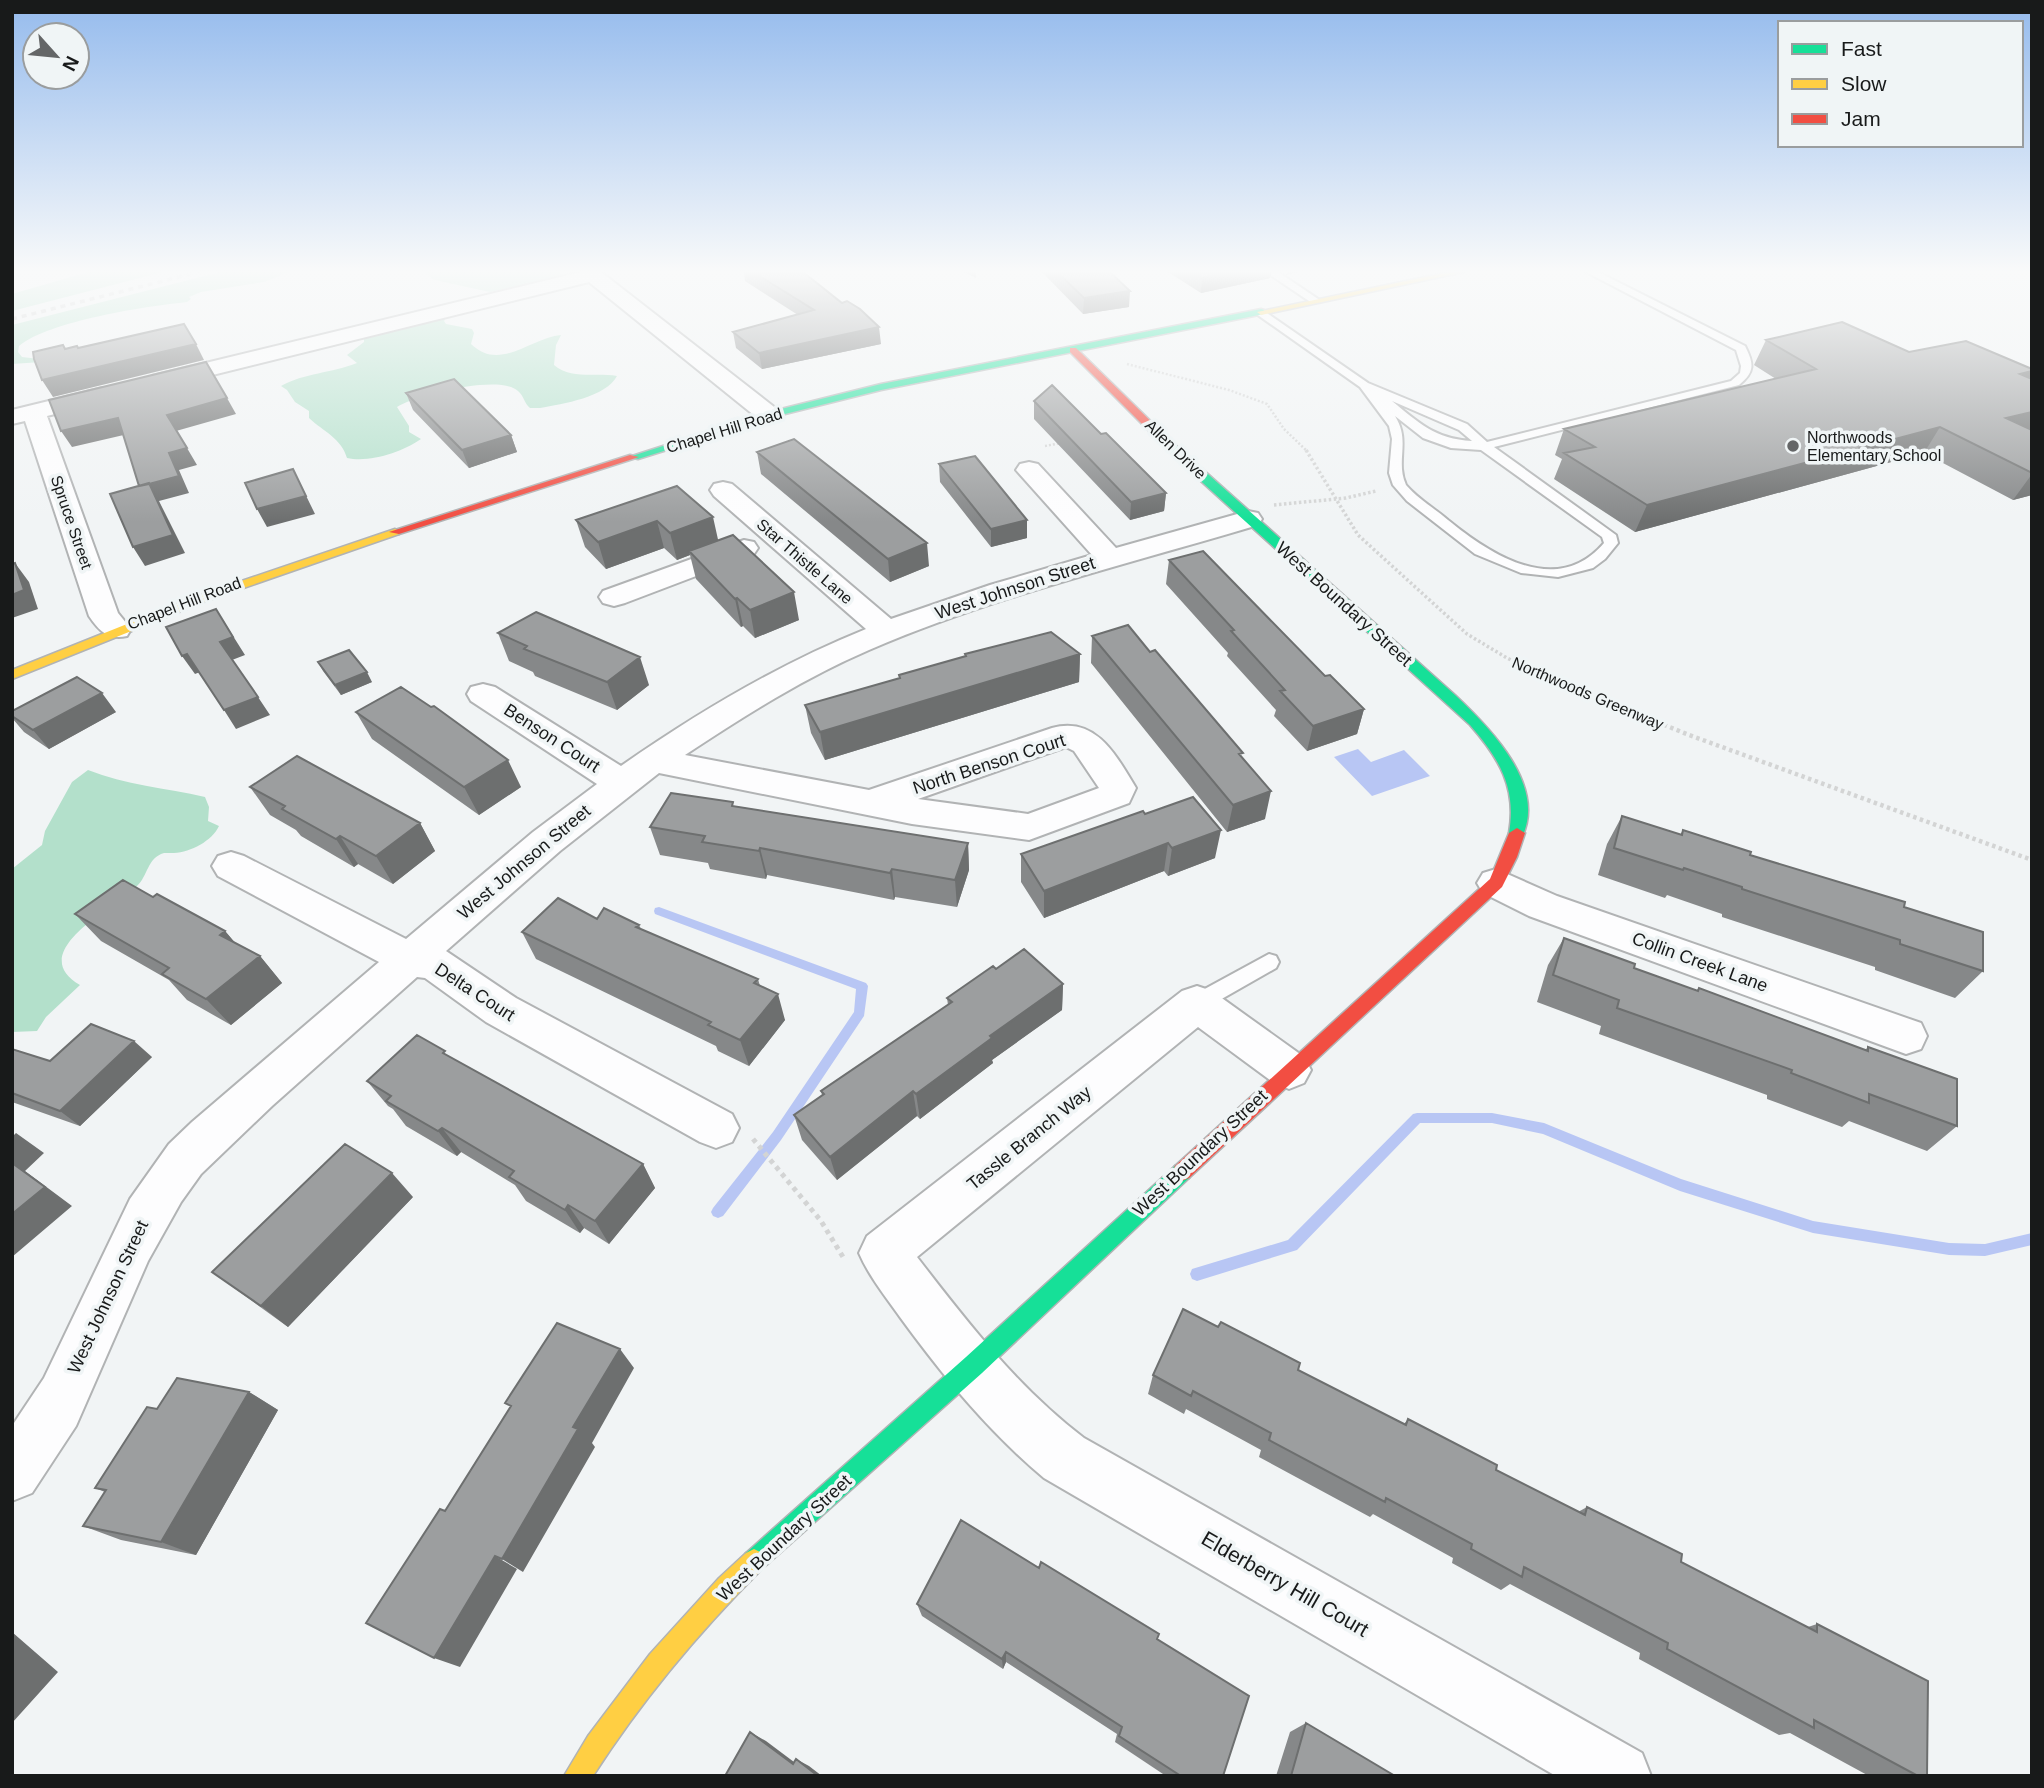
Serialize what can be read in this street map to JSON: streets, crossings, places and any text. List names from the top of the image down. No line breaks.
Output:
{"streets":{"main road":["Chapel Hill Road","Allen Drive","West Boundary Street"],"street":["Spruce Street","Star Thistle Lane","West Johnson Street","Benson Court","North Benson Court","Collin Creek Lane","Delta Court","Tassle Branch Way","Elderberry Hill Court"],"path":["Northwoods Greenway"]},"crossings":[["Chapel Hill Road","Spruce Street"],["Allen Drive","West Johnson Street"],["Allen Drive","West Boundary Street"],["Star Thistle Lane","West Johnson Street"],["West Johnson Street","West Boundary Street"],["West Johnson Street","Benson Court"],["West Johnson Street","North Benson Court"],["West Johnson Street","Delta Court"],["West Boundary Street","Collin Creek Lane"],["West Boundary Street","Tassle Branch Way"],["West Boundary Street","Elderberry Hill Court"],["Tassle Branch Way","Elderberry Hill Court"]],"places":["Northwoods Elementary School"],"legend":["Fast","Slow","Jam"],"north":"bottom right"}
